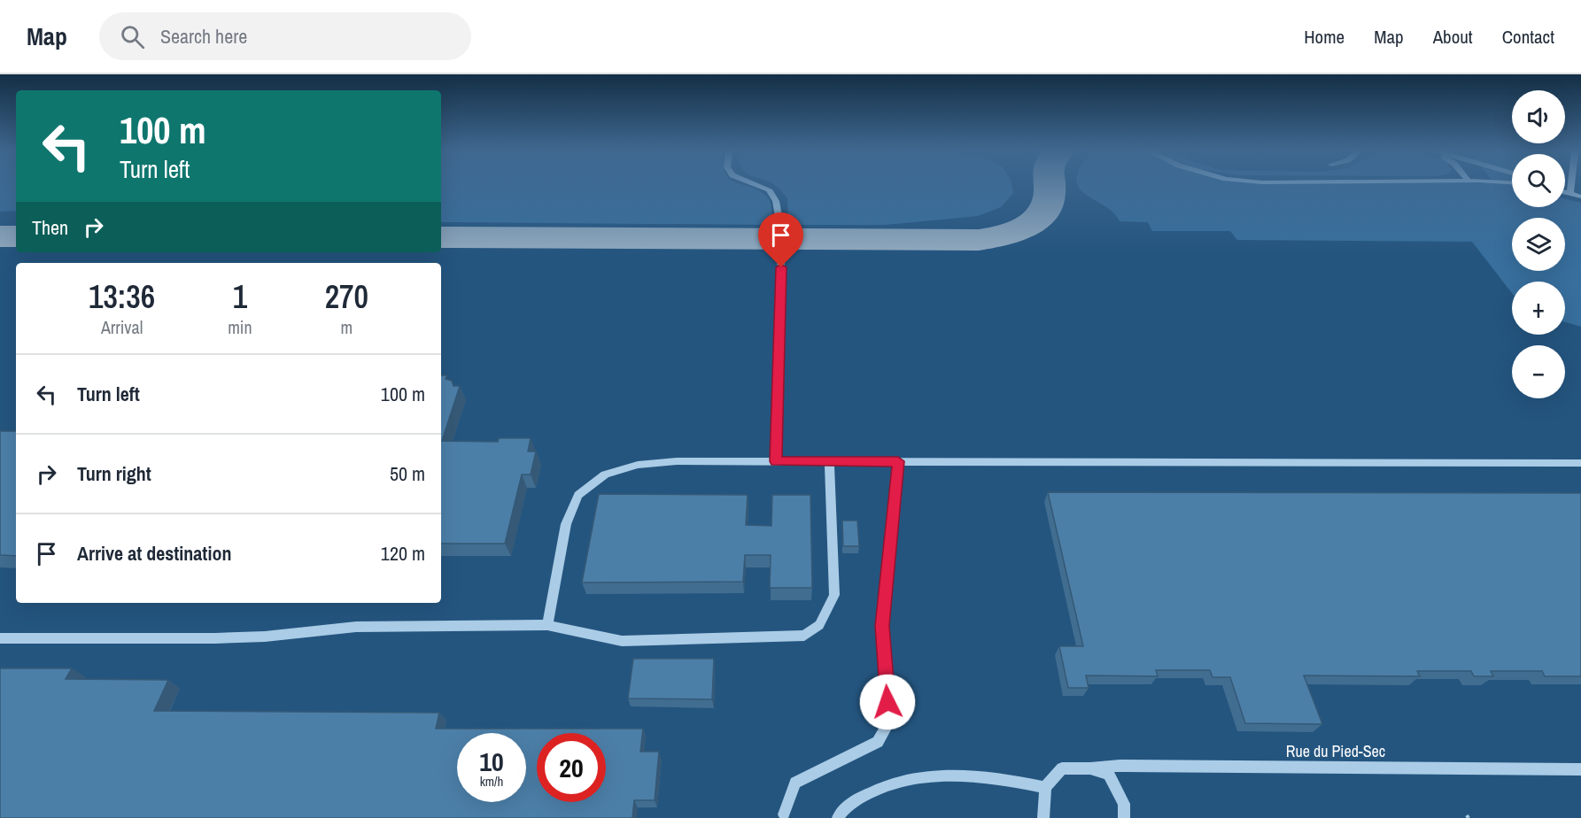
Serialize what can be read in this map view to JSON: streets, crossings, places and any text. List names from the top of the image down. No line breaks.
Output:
{"streets":{"street":["Rue du Pied-Sec"]},"page":{"header":"Map","search":"Search here","nav":["Home","Map","About","Contact"],"map_buttons":["+","−"],"turn":["100 m","Turn left"],"then":"Then","eta":["13:36","Arrival","1","min","270","m"],"list":[{"name":"Turn left","value":"100 m"},{"name":"Turn right","value":"50 m"},{"name":"Arrive at destination","value":"120 m"}],"speed":"10 km/h","limit":"20"}}
